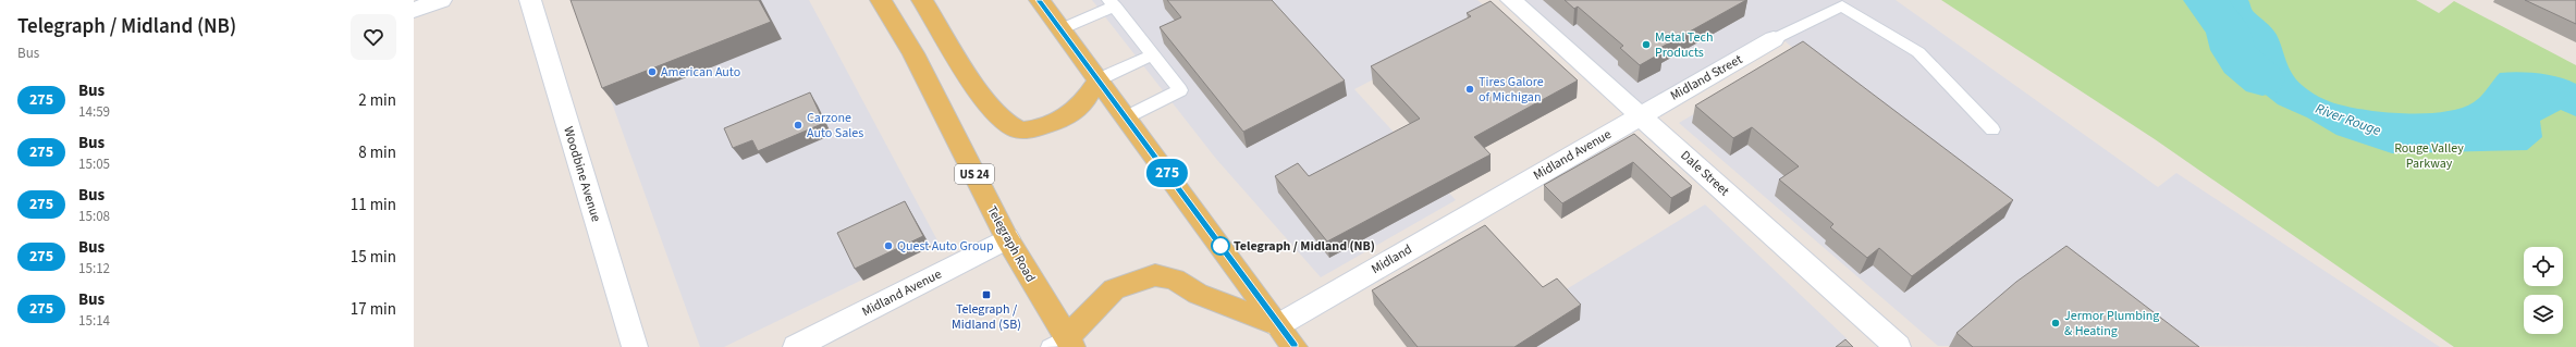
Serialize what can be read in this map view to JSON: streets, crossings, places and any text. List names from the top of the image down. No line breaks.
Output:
{"streets":{"main road":["US 24","Telegraph Road"],"street":["Midland Street","Midland Avenue","Dale Street","Woodbine Avenue","Midland"]},"crossings":[["Midland Street","Midland Avenue"],["Midland Street","Dale Street"],["Midland Avenue","Dale Street"],["Midland Avenue","Telegraph Road"],["Midland Avenue","Midland"]],"water":["River Rouge"],"parks":["Rouge Valley Parkway"],"places":{"other":["Metal Tech Products","American Auto","Tires Galore of Michigan","Carzone Auto Sales","Quest Auto Group","Telegraph / Midland (NB)","Jermor Plumbing & Heating"],"transit":["Telegraph / Midland (SB)"]},"lines":["bus line 275"],"page":{"heading":["Telegraph / Midland (NB)","Bus"],"on_map":"275","list":[{"mark":"275","name":"Bus","note":"14:59","value":"2 min"},{"mark":"275","name":"Bus","note":"15:05","value":"8 min"},{"mark":"275","name":"Bus","note":"15:08","value":"11 min"},{"mark":"275","name":"Bus","note":"15:12","value":"15 min"},{"mark":"275","name":"Bus","note":"15:14","value":"17 min"}]}}
